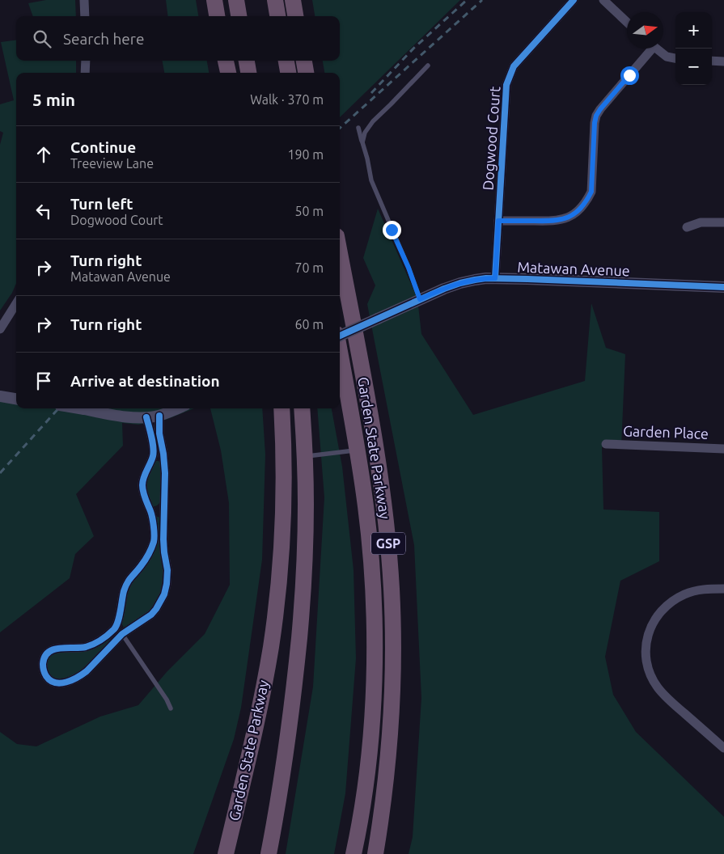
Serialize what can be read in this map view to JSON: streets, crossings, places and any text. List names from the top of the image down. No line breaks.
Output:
{"streets":{"highway":["Garden State Parkway","GSP"],"street":["Dogwood Court","Matawan Avenue","Garden Place"]},"crossings":[["Dogwood Court","Matawan Avenue"]],"north":"right","page":{"map_buttons":["+","−"],"search":"Search here","heading":["5 min","Walk · 370 m"],"list":[["Continue","Treeview Lane","190 m"],["Turn left","Dogwood Court","50 m"],["Turn right","Matawan Avenue","70 m"],["Turn right","60 m"],"Arrive at destination"]}}
